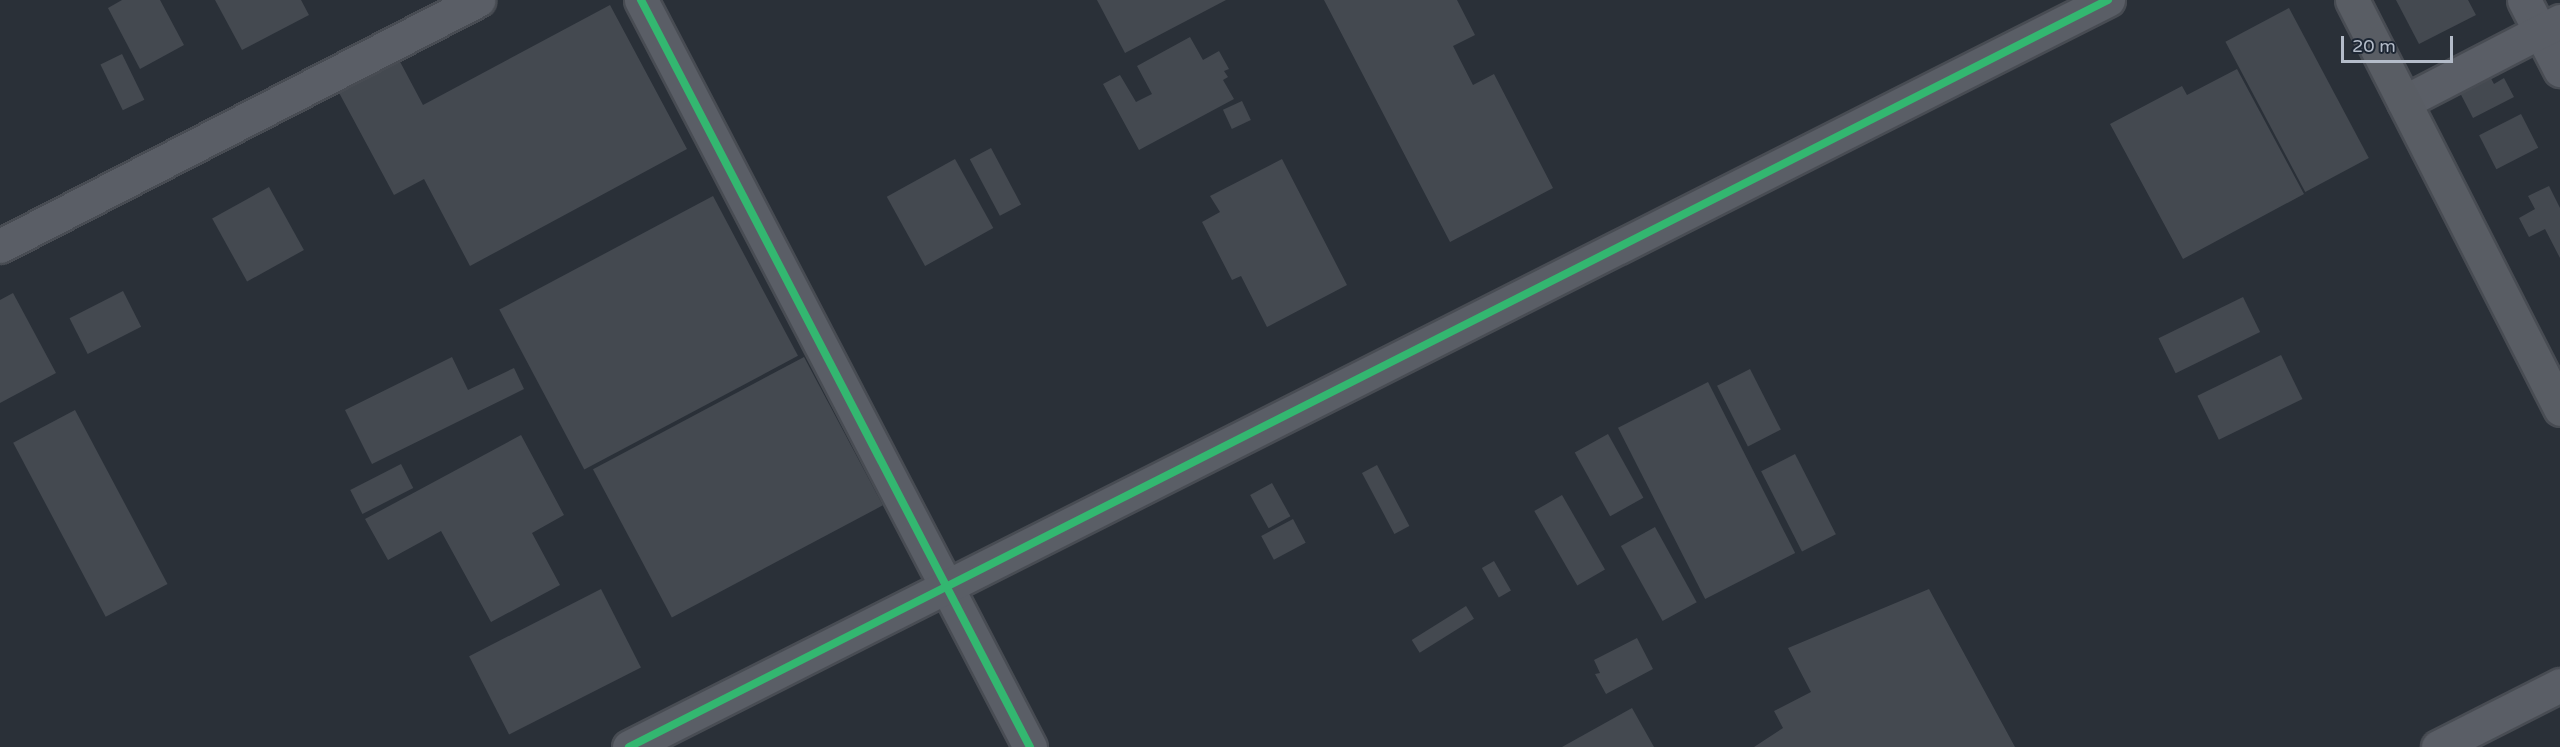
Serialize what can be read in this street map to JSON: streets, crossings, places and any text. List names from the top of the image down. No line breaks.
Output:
{"scale_bar":"20 m"}
